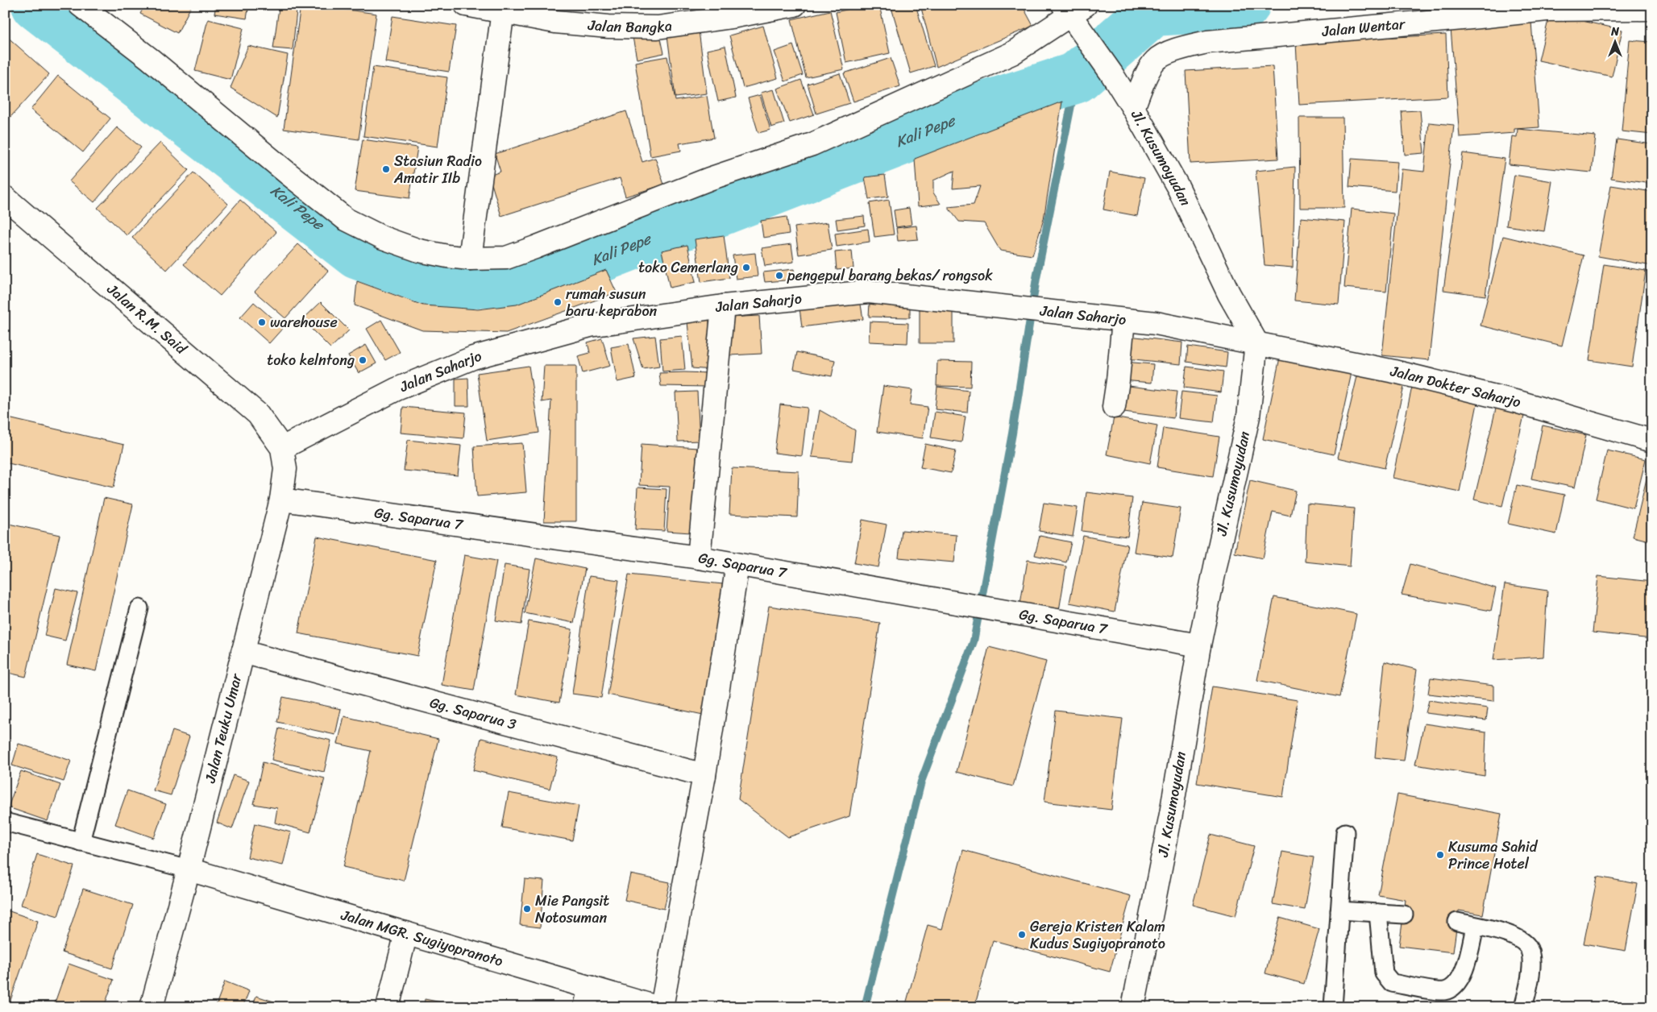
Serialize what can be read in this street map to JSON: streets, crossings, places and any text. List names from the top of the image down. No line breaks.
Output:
{"streets":{"street":["Jalan Bangka","Jalan Wentar","Jl. Kusumoyudan","Jalan Saharjo","Jalan R.M. Said","Jalan Dokter Saharjo","Gg. Saparua 7","Gg. Saparua 3","Jalan Teuku Umar","Jalan MGR. Sugiyopranoto"]},"crossings":[["Jalan Wentar","Jl. Kusumoyudan"],["Jl. Kusumoyudan","Jalan Saharjo"],["Jl. Kusumoyudan","Jalan Dokter Saharjo"],["Jl. Kusumoyudan","Gg. Saparua 7"],["Jalan Saharjo","Jalan R.M. Said"],["Jalan Saharjo","Jalan Dokter Saharjo"],["Jalan Saharjo","Jalan Teuku Umar"],["Jalan R.M. Said","Jalan Teuku Umar"],["Gg. Saparua 7","Jalan Teuku Umar"],["Gg. Saparua 3","Jalan Teuku Umar"],["Jalan Teuku Umar","Jalan MGR. Sugiyopranoto"]],"water":["Kali Pepe"],"places":["Stasiun Radio Amatir IIb","toko Cemerlang","pengepul barang bekas/ rongsok","rumah susun baru keprabon","warehouse","toko kelntong","Kusuma Sahid Prince Hotel","Mie Pangsit Notosuman","Gereja Kristen Kalam Kudus Sugiyopranoto"],"north":"top"}
